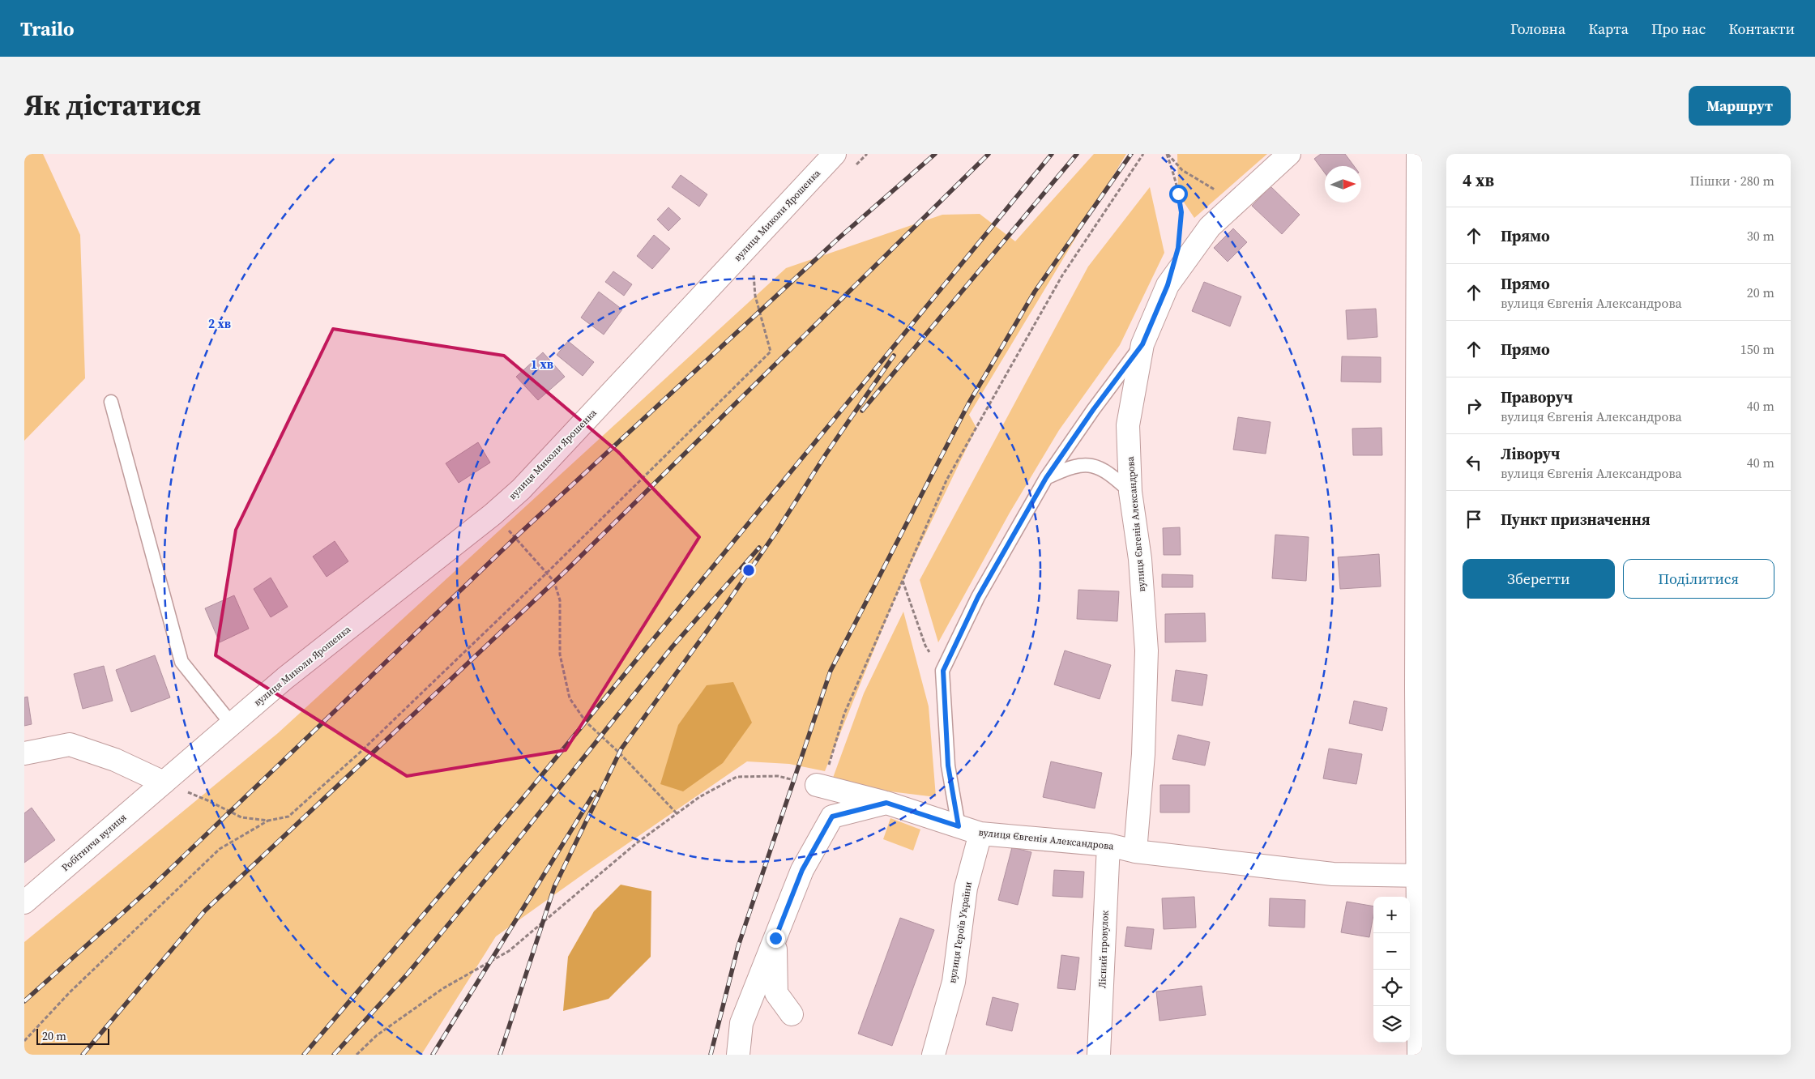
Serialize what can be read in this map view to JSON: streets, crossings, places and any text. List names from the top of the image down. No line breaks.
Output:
{"streets":{"street":["вулиця Миколи Ярошенка","вулиця Євгенія Александрова","Робітнича вулиця","вулиця Героїв України","Лісний провулок"]},"crossings":[["вулиця Миколи Ярошенка","Робітнича вулиця"],["вулиця Євгенія Александрова","вулиця Героїв України"],["вулиця Євгенія Александрова","Лісний провулок"]],"scale_bar":"20 m","north":"right","page":{"header":"Trailo","nav":["Головна","Карта","Про нас","Контакти"],"title":"Як дістатися","buttons":["Маршрут",["Зберегти","Поділитися"]],"heading":["4 хв","Пішки · 280 m"],"list":[["Прямо","30 m"],["Прямо","вулиця Євгенія Александрова","20 m"],["Прямо","150 m"],["Праворуч","вулиця Євгенія Александрова","40 m"],["Ліворуч","вулиця Євгенія Александрова","40 m"],"Пункт призначення"],"map_buttons":["+","−"],"scale":"20 m"},"rings":["2 хв","1 хв"]}
